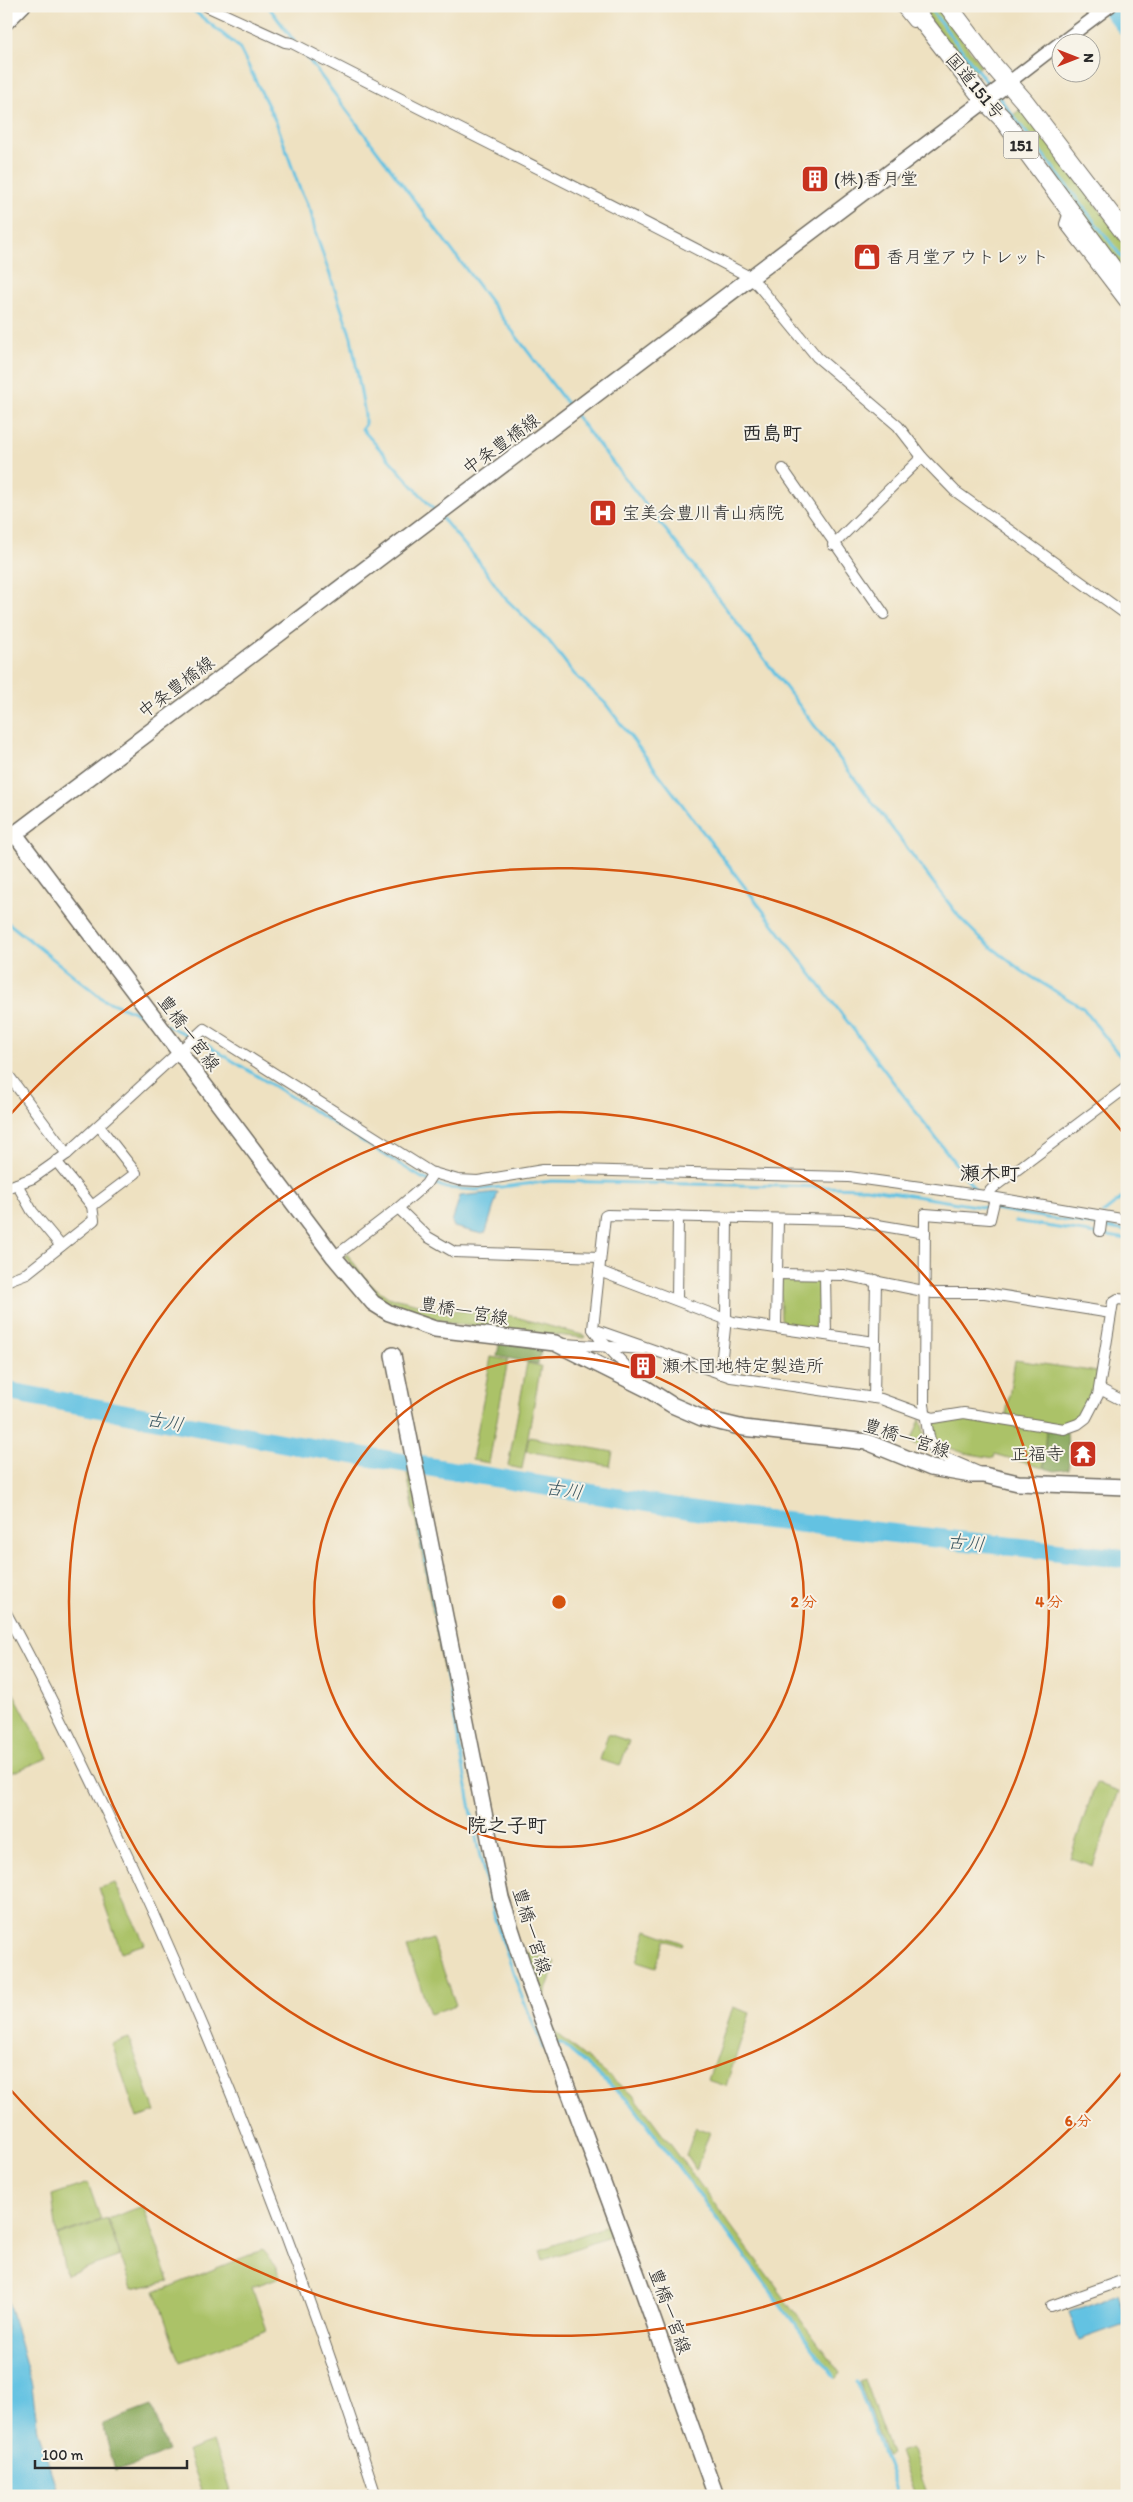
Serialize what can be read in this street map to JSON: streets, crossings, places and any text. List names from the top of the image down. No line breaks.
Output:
{"streets":{"highway":["国道151号","151"],"main road":["中条豊橋線","豊橋一宮線"]},"crossings":[["国道151号","中条豊橋線"],["中条豊橋線","豊橋一宮線"]],"districts":["西島町","瀬木町","院之子町"],"water":["古川"],"places":{"building":["(株)香月堂","瀬木団地特定製造所"],"shop":["香月堂アウトレット"],"hospital":["宝美会豊川青山病院"],"temple":["正福寺"]},"scale_bar":"100 m","north":"right","rings":["2 分","4 分","6 分"]}
